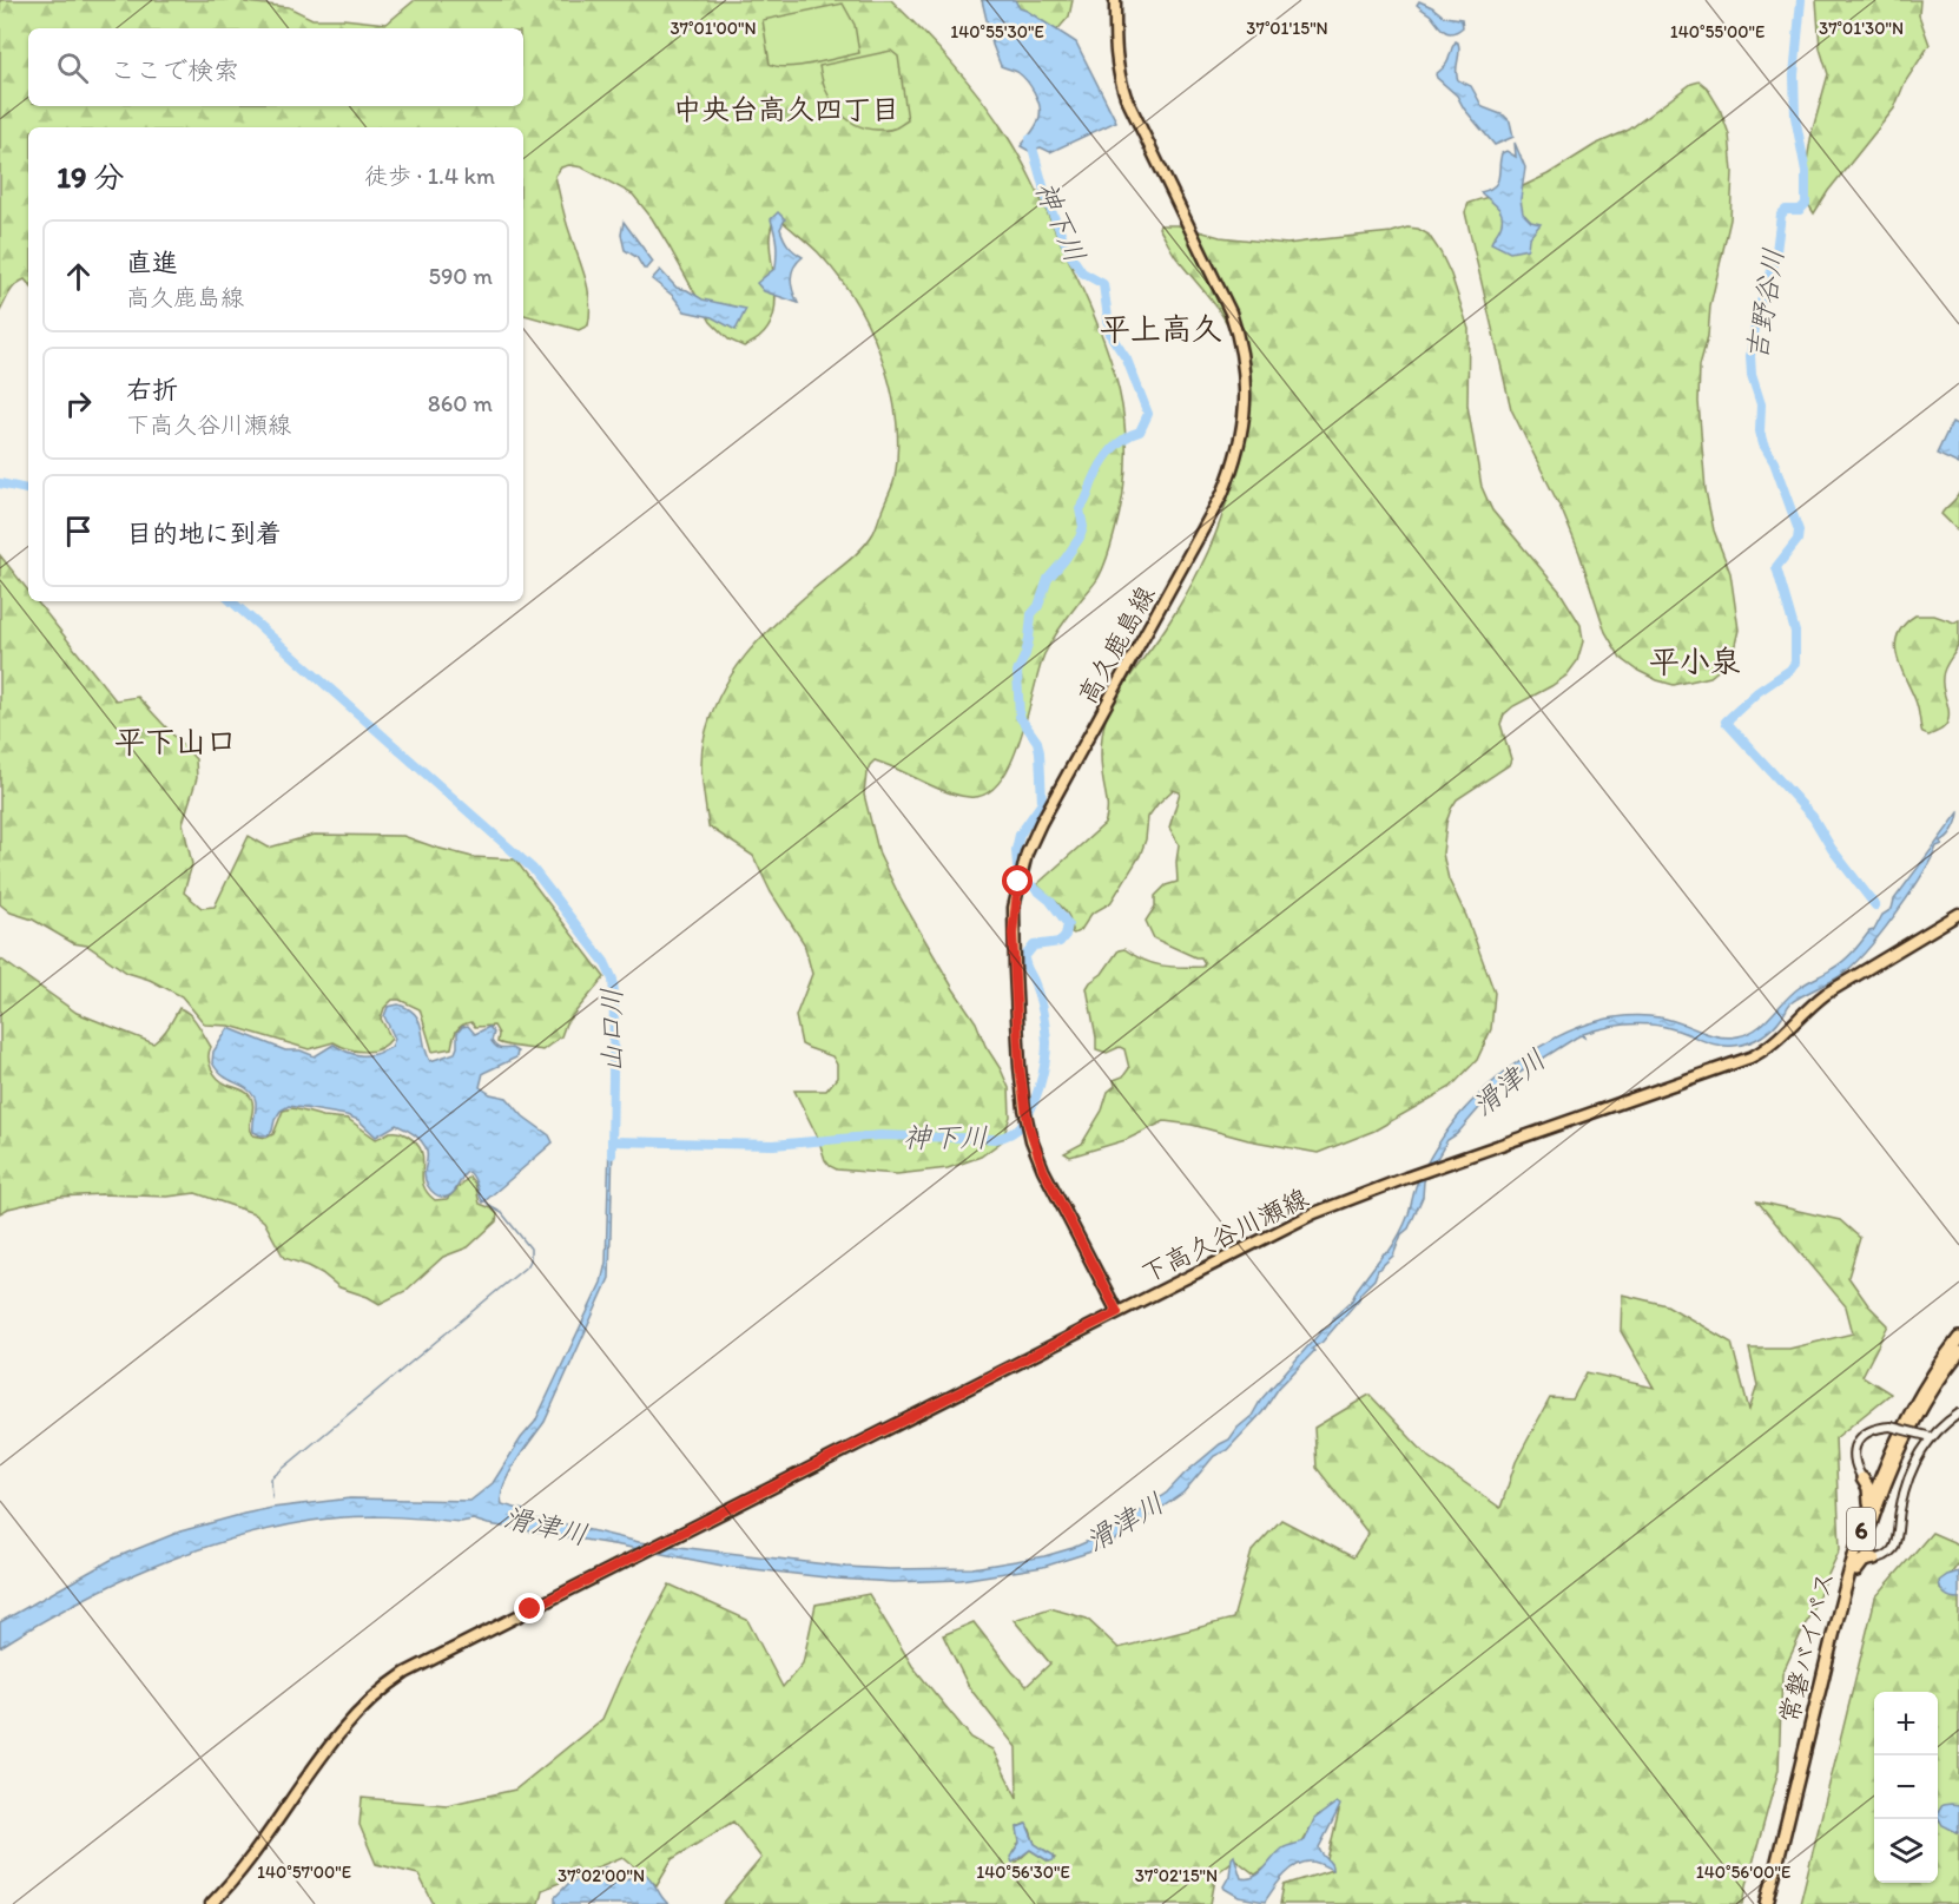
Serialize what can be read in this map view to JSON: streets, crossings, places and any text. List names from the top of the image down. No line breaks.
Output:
{"streets":{"highway":["6","常磐バイパス"],"main road":["高久鹿島線","下高久谷川瀬線"]},"crossings":[["高久鹿島線","下高久谷川瀬線"]],"districts":["中央台高久四丁目","平上高久","平小泉","平下山口"],"water":["神下川","吉野谷川","山口川","滑津川"],"page":{"search":"ここで検索","heading":["19 分","徒歩 · 1.4 km"],"list":[["直進","高久鹿島線","590 m"],["右折","下高久谷川瀬線","860 m"],"目的地に到着"],"map_buttons":["+","−"]},"coordinates":["37°01'00\"N","37°01'15\"N","37°01'30\"N","140°55'30\"E","140°55'00\"E","140°57'00\"E","140°56'30\"E","140°56'00\"E","37°02'00\"N","37°02'15\"N"]}
